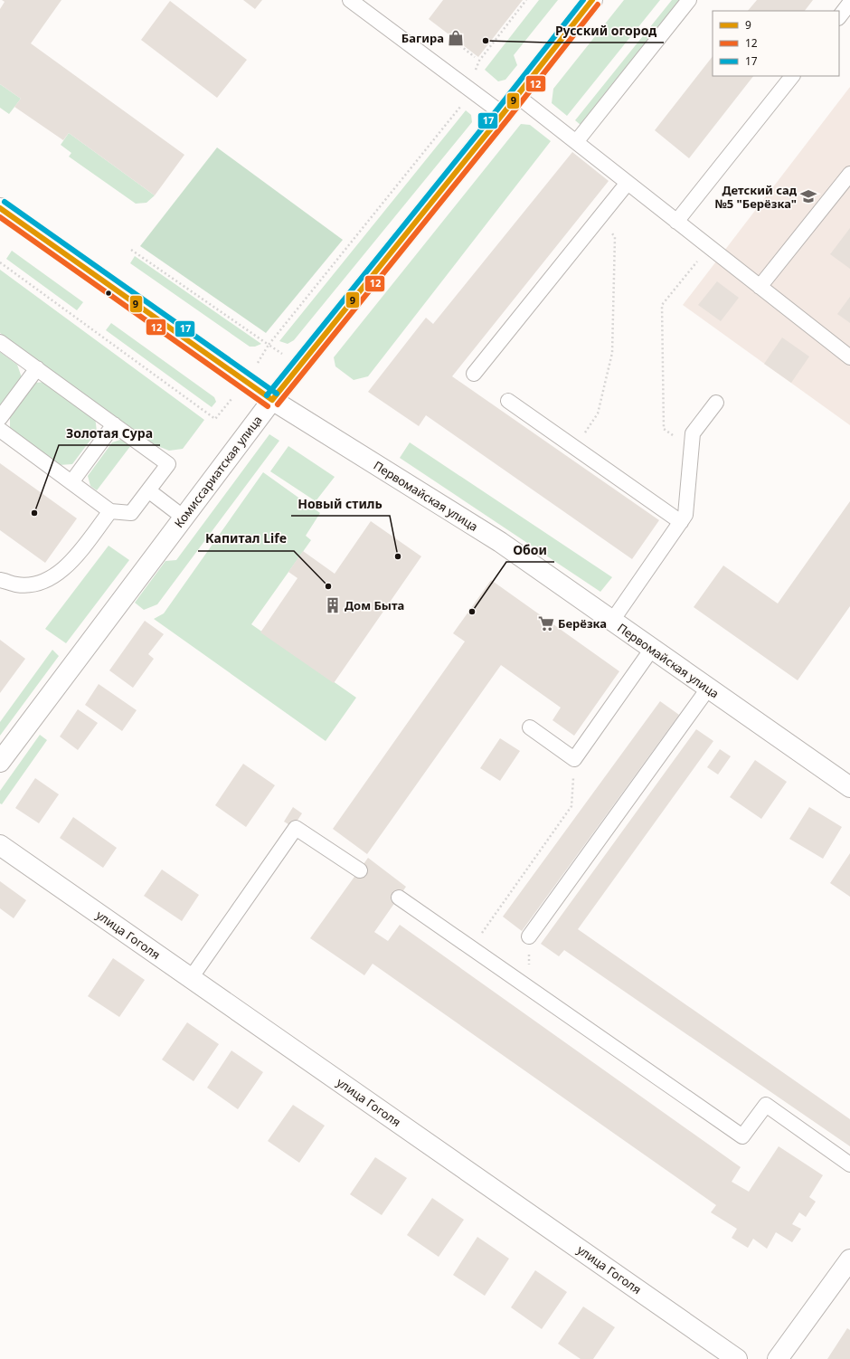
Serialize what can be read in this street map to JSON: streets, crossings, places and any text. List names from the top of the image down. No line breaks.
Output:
{"streets":{"street":["Комиссариатская улица","Первомайская улица","улица Гоголя"]},"crossings":[["Комиссариатская улица","Первомайская улица"]],"places":{"shop":["Багира"],"other":["Русский огород","Золотая Сура","Новый стиль","Капитал Life","Обои"],"school or university":["Детский сад №5 \"Берёзка\""],"building":["Дом Быта"],"supermarket":["Берёзка"]},"lines":["transit line 9","transit line 17","transit line 12"],"legend":["9","12","17"]}
